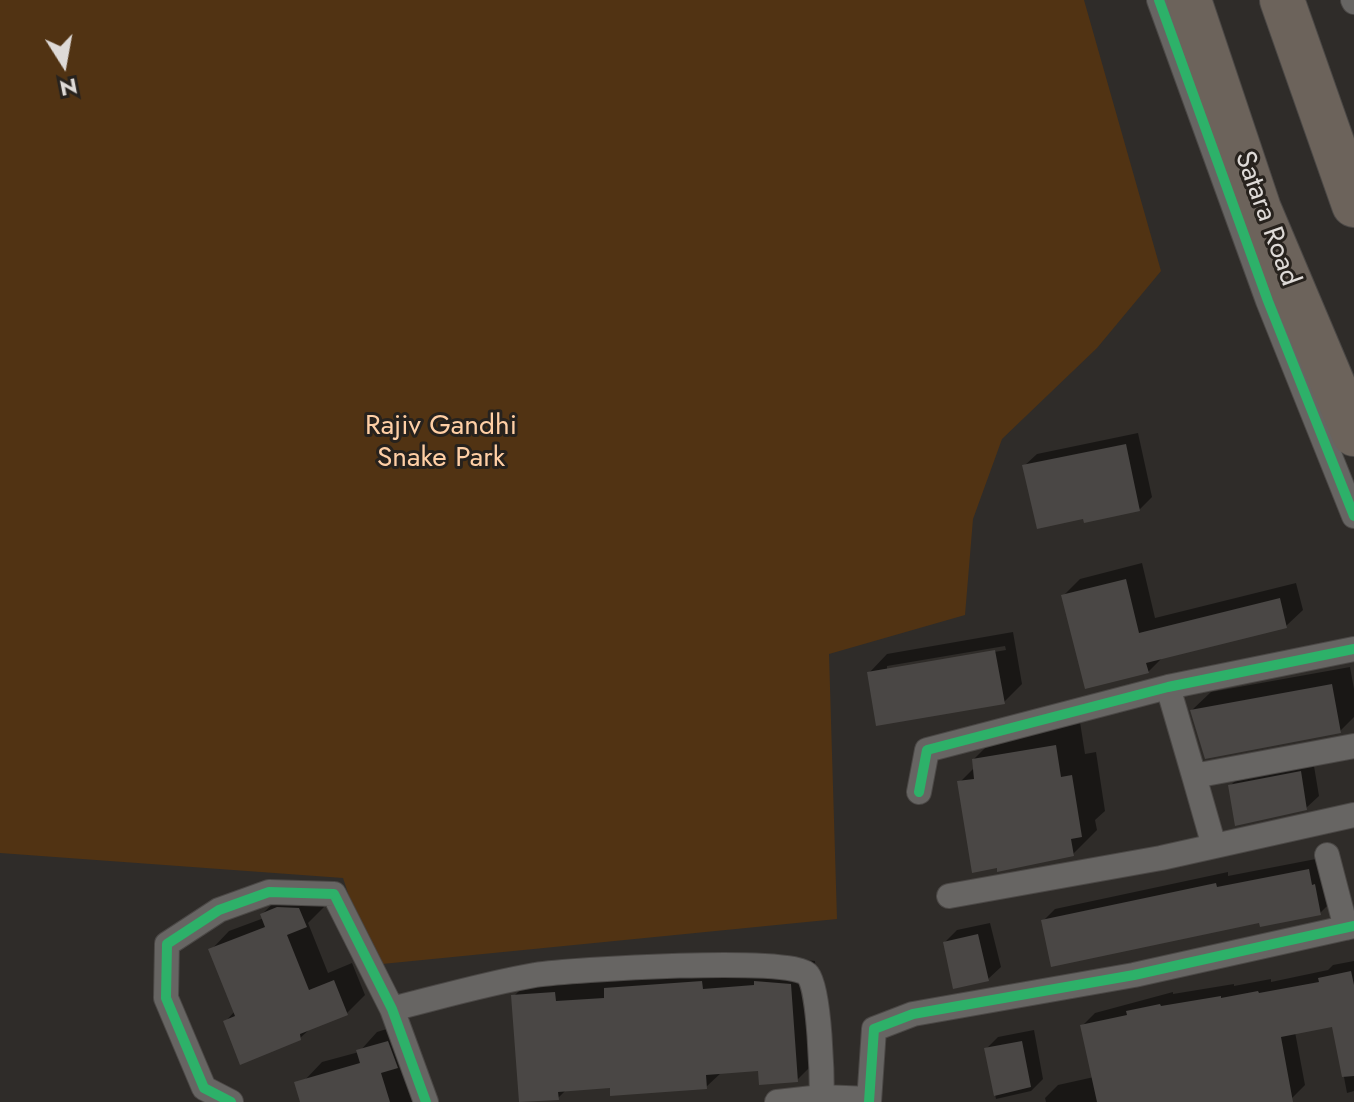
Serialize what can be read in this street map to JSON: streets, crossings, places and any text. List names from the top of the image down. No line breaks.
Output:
{"streets":{"highway":["Satara Road"]},"parks":["Rajiv Gandhi Snake Park"],"north":"bottom"}
